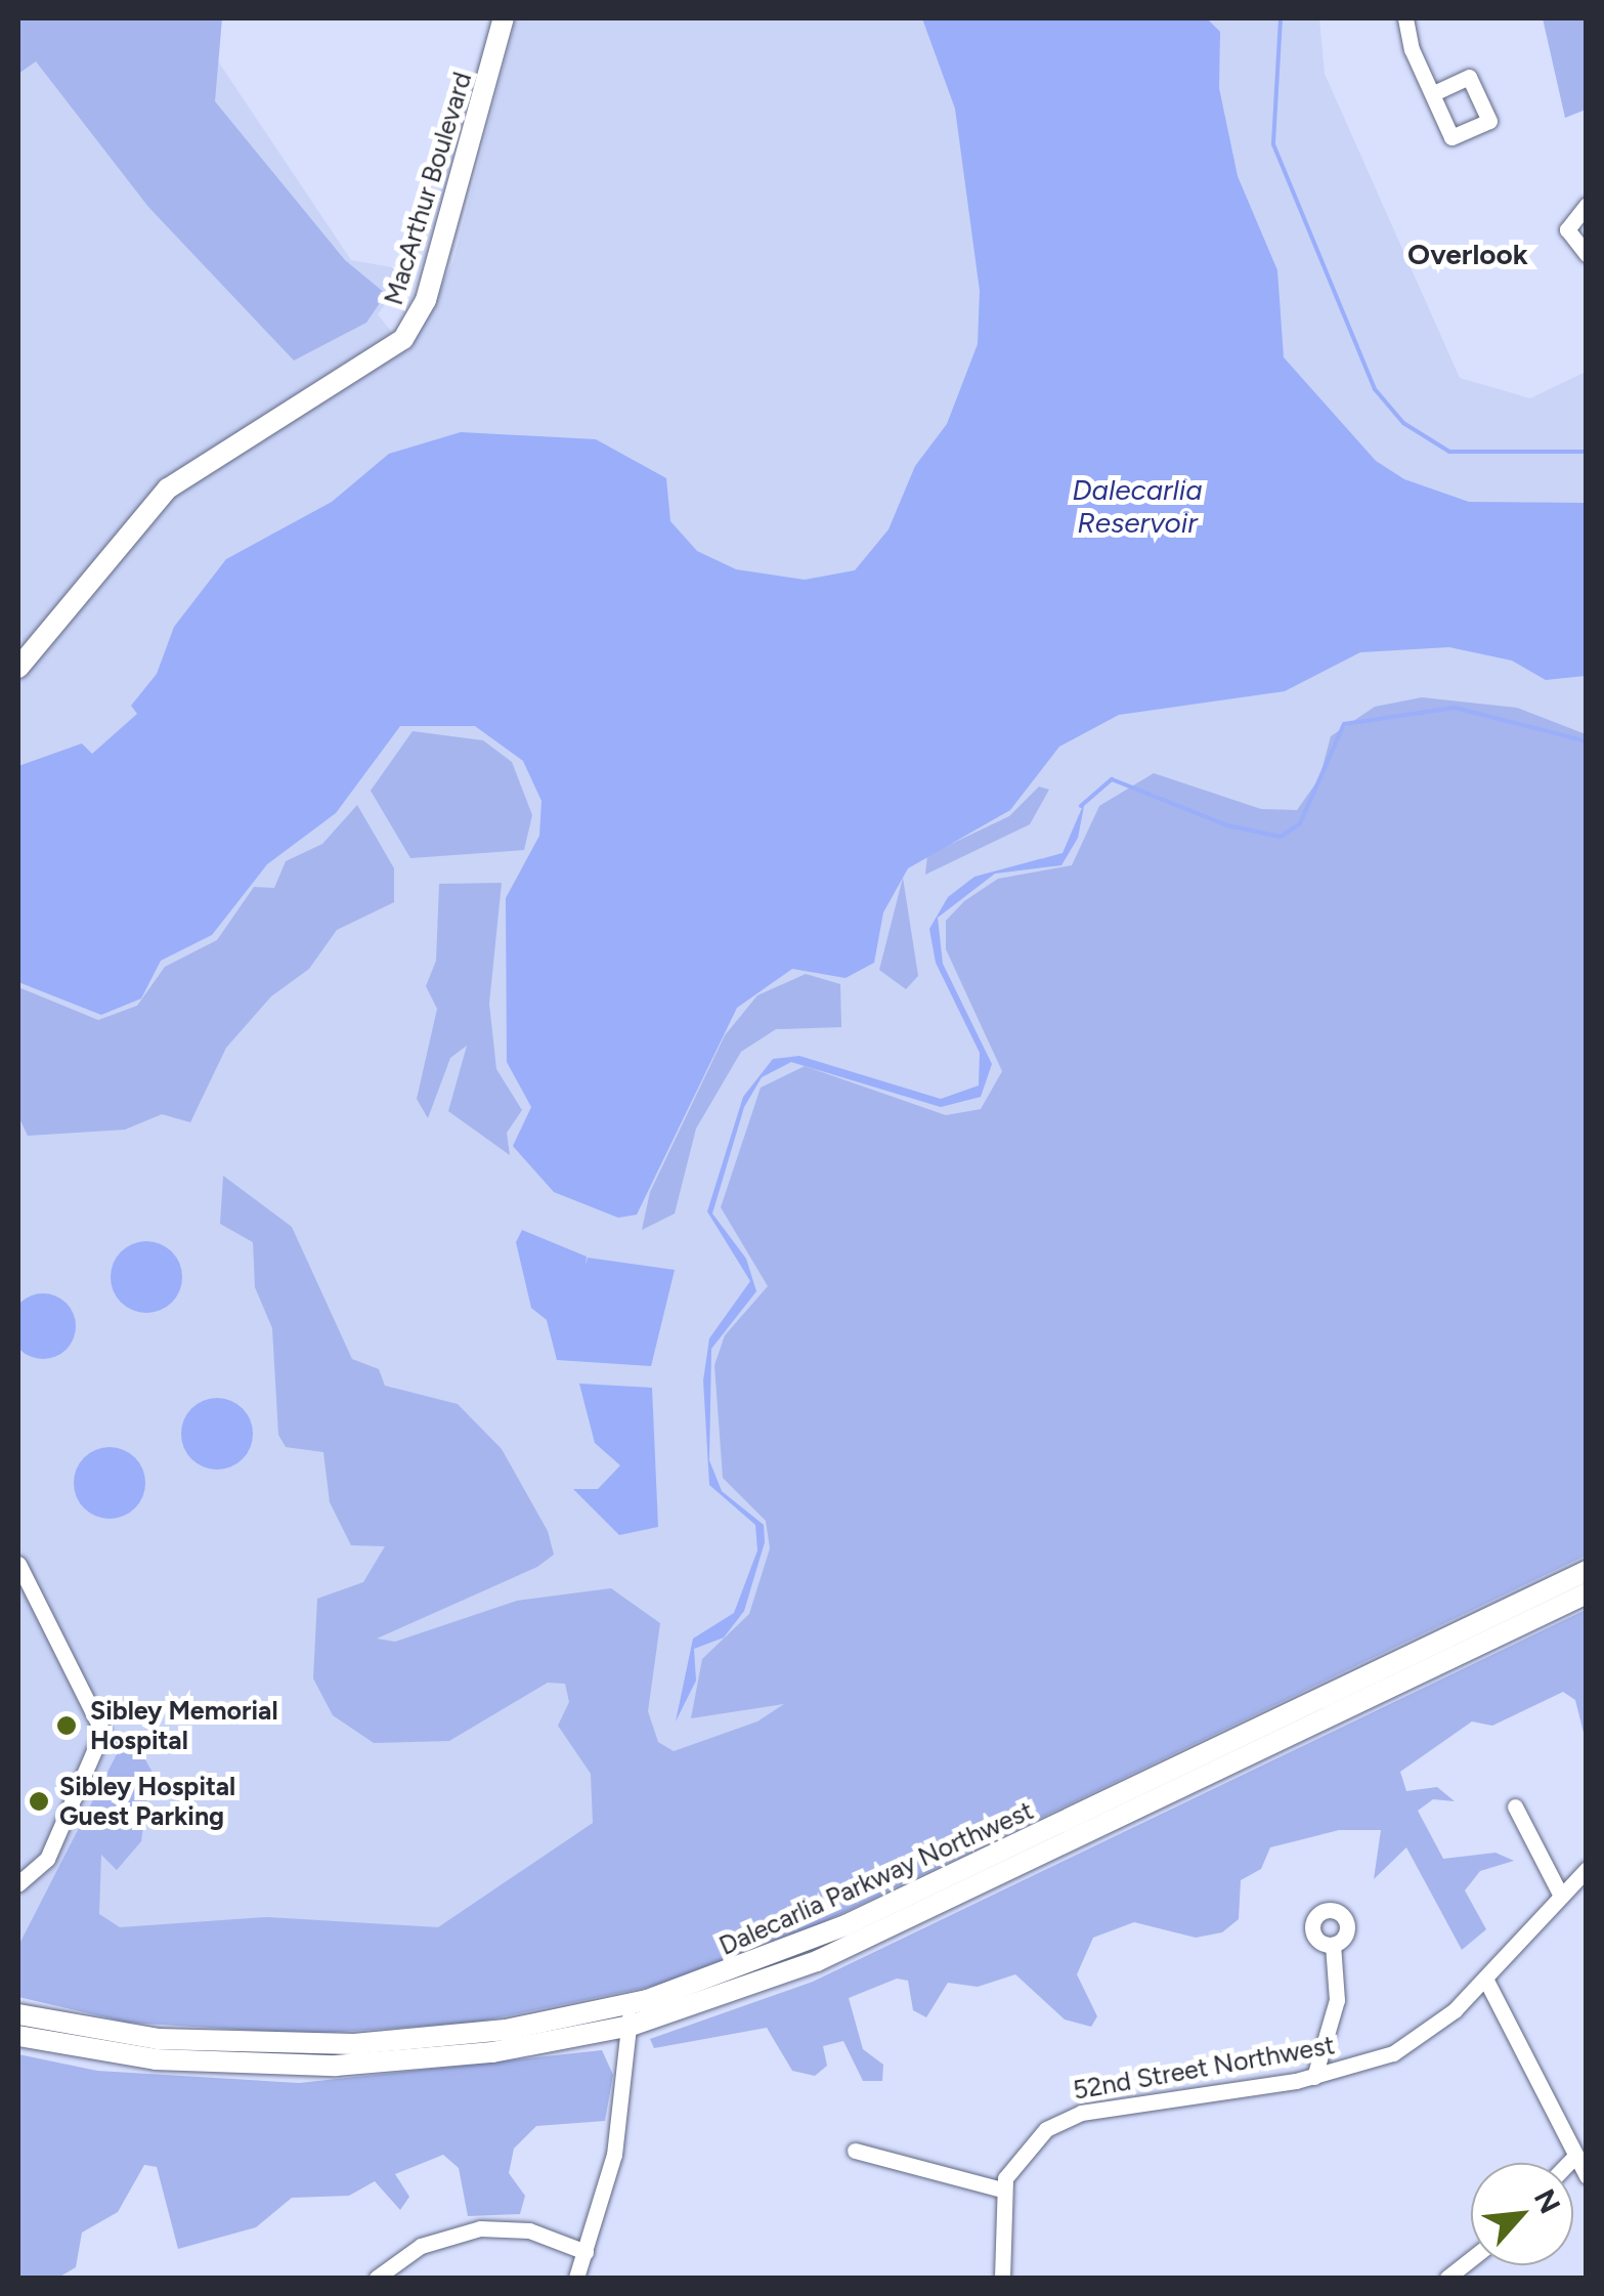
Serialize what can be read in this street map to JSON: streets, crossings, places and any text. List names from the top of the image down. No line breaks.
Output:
{"streets":{"main road":["MacArthur Boulevard","Dalecarlia Parkway Northwest"],"street":["52nd Street Northwest"]},"districts":["Overlook"],"water":["Dalecarlia Reservoir"],"places":["Sibley Memorial Hospital","Sibley Hospital Guest Parking"],"north":"top right"}
